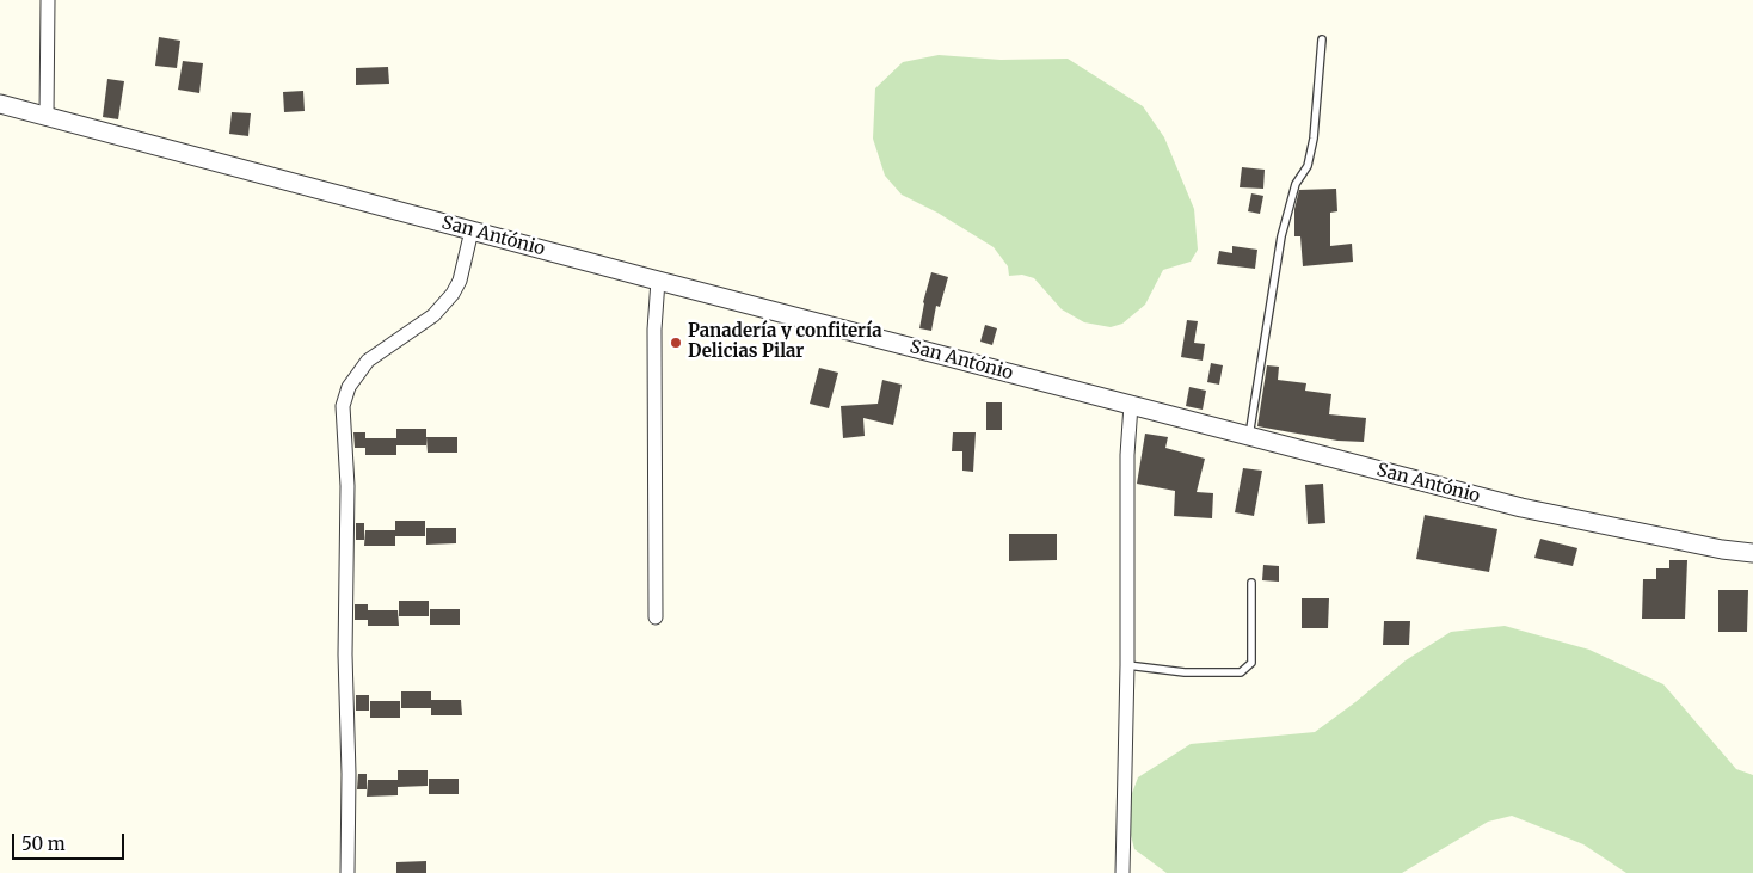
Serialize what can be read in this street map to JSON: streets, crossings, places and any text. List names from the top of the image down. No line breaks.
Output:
{"streets":{"street":["San António"]},"places":["Panadería y confitería Delicias Pilar"],"scale_bar":"50 m"}
